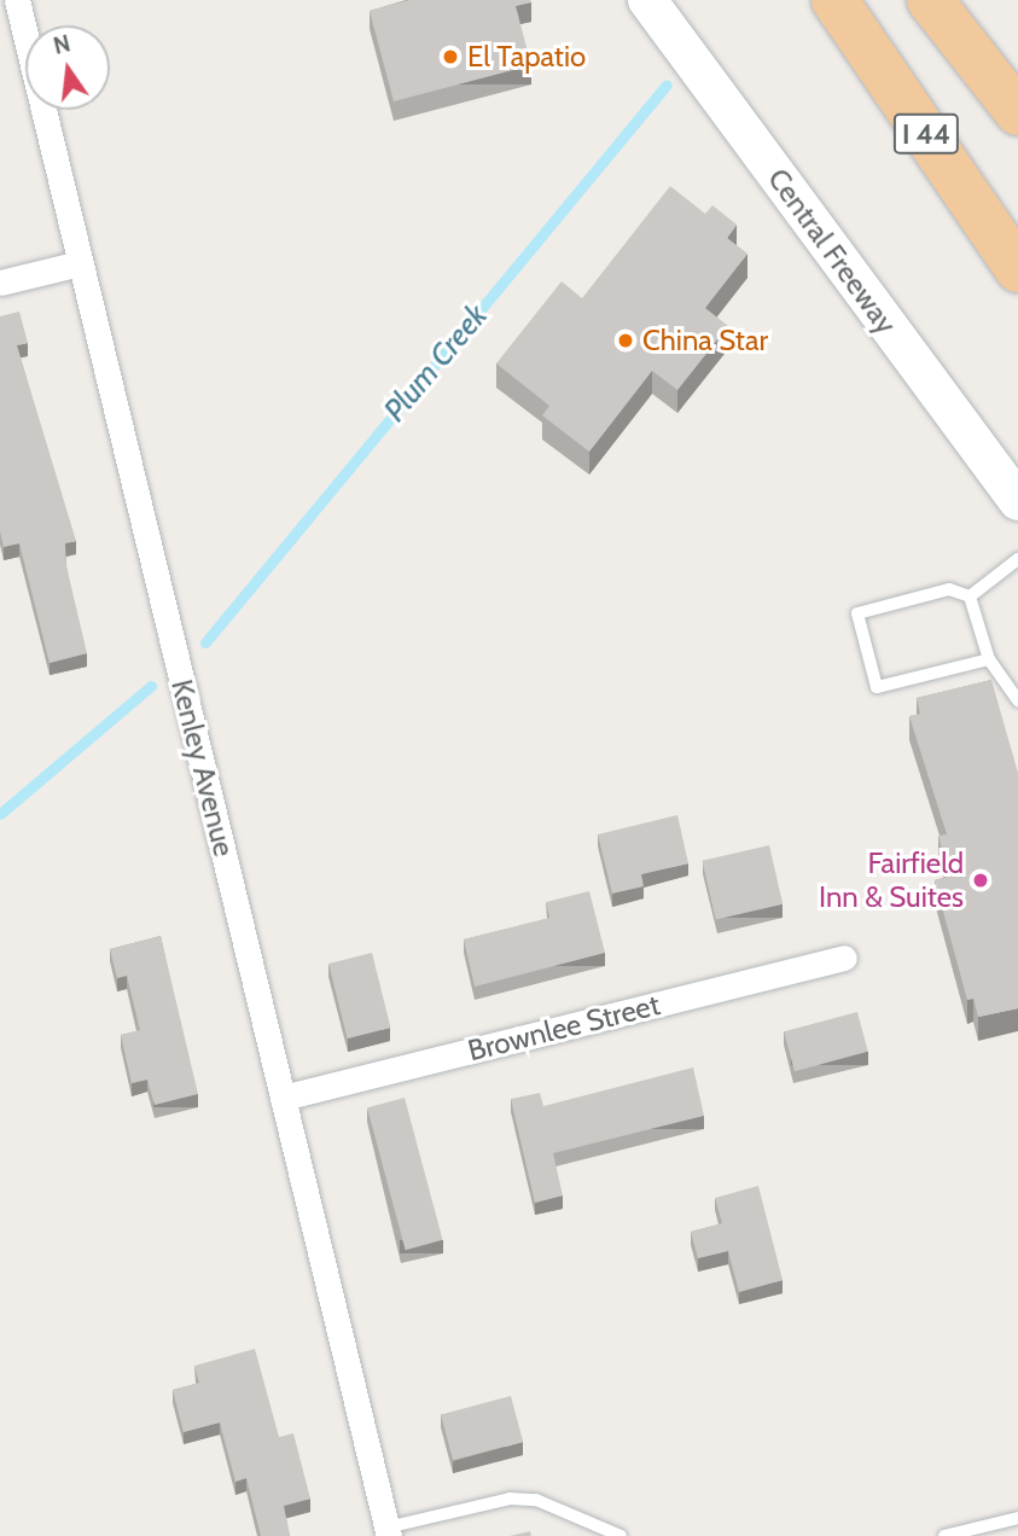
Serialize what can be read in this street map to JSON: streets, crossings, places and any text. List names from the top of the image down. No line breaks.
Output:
{"streets":{"highway":["I 44"],"main road":["Central Freeway"],"street":["Kenley Avenue","Brownlee Street"]},"crossings":[["Kenley Avenue","Brownlee Street"]],"water":["Plum Creek"],"places":["El Tapatio","China Star","Fairfield Inn & Suites"],"north":"top"}
